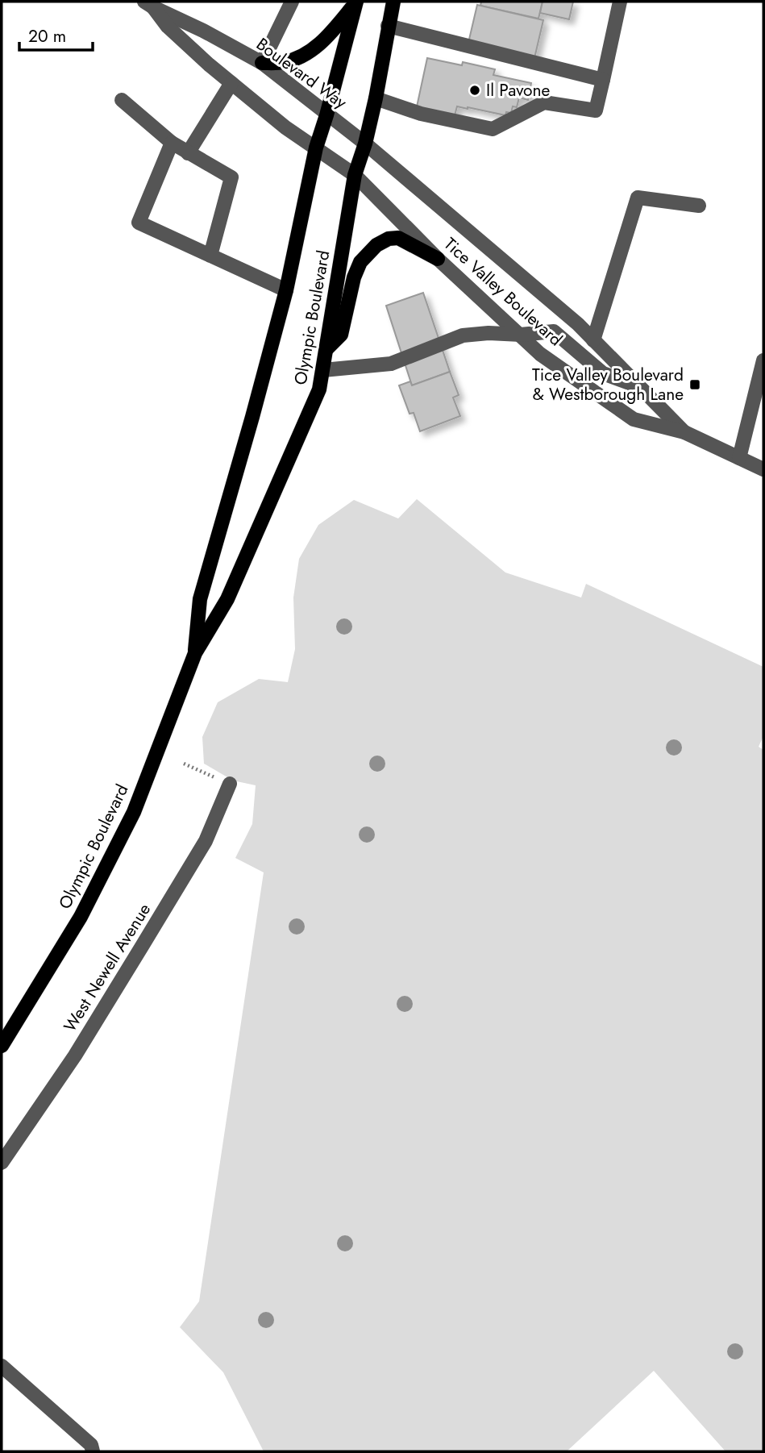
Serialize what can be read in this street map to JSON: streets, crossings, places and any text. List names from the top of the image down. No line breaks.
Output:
{"streets":{"main road":["Olympic Boulevard"],"street":["Boulevard Way","Tice Valley Boulevard","West Newell Avenue"]},"crossings":[["Boulevard Way","Tice Valley Boulevard"],["Boulevard Way","Olympic Boulevard"],["Tice Valley Boulevard","Olympic Boulevard"]],"places":{"other":["Il Pavone"],"transit":["Tice Valley Boulevard & Westborough Lane"]},"scale_bar":"20 m"}
